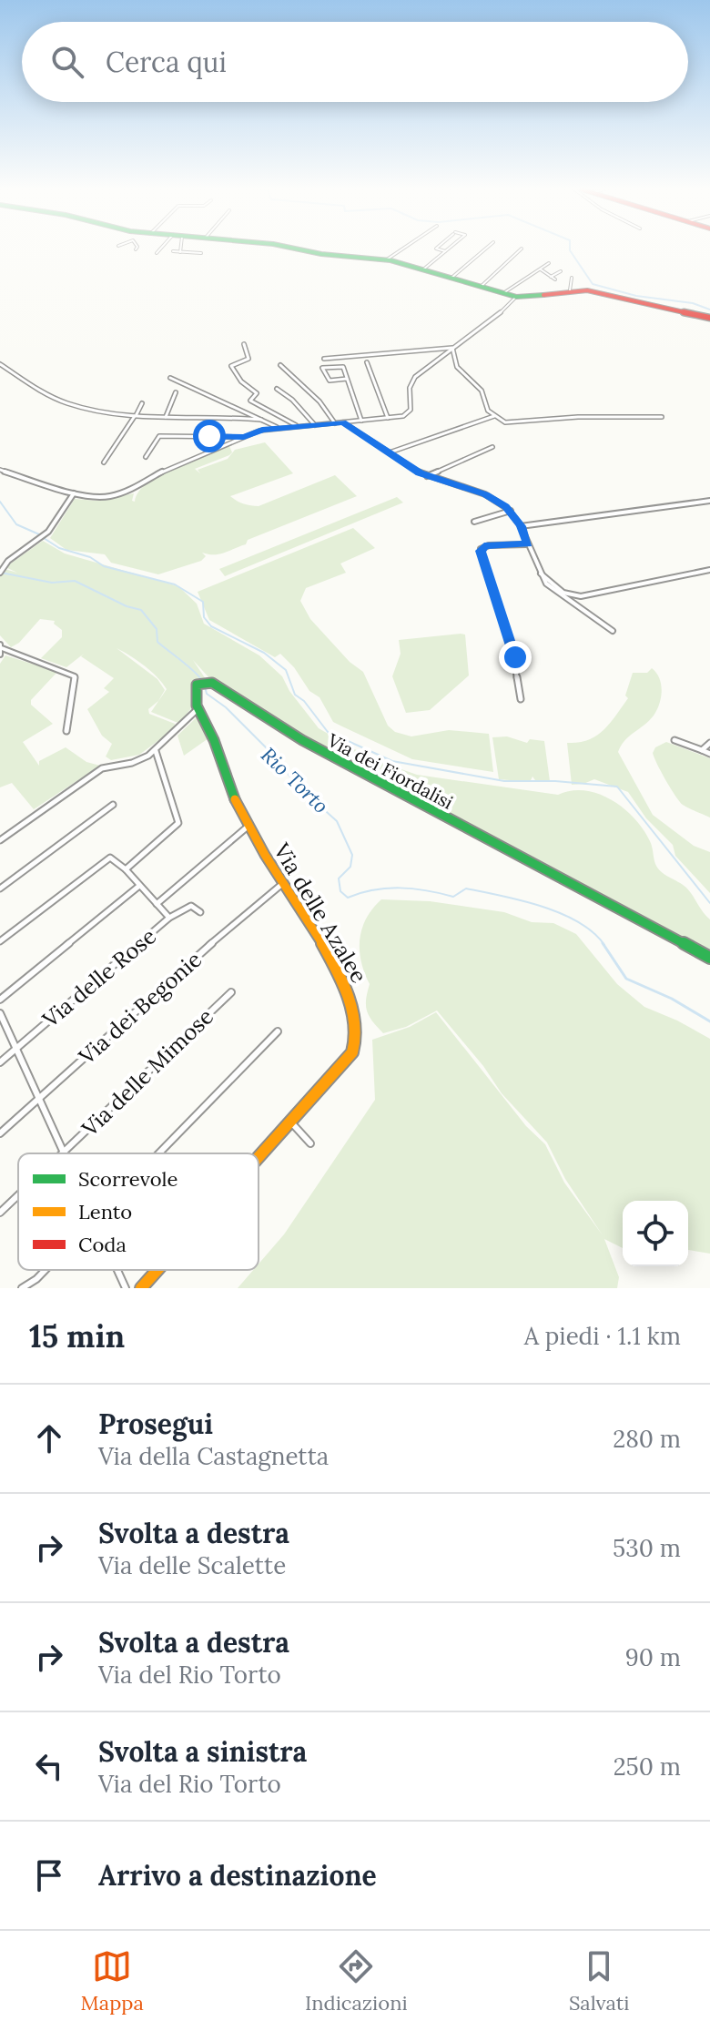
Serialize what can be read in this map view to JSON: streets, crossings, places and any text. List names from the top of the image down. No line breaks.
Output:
{"streets":{"main road":["Via dei Fiordalisi","Via delle Azalee"],"street":["Via delle Rose","Via dei Begonie","Via delle Mimose"]},"crossings":[["Via dei Fiordalisi","Via delle Azalee"],["Via delle Azalee","Via dei Begonie"]],"water":["Rio Torto"],"legend":["Scorrevole","Lento","Coda"],"page":{"search":"Cerca qui","heading":["15 min","A piedi · 1.1 km"],"list":[["Prosegui","Via della Castagnetta","280 m"],["Svolta a destra","Via delle Scalette","530 m"],["Svolta a destra","Via del Rio Torto","90 m"],["Svolta a sinistra","Via del Rio Torto","250 m"],"Arrivo a destinazione"],"nav":["Mappa","Indicazioni","Salvati"]}}
